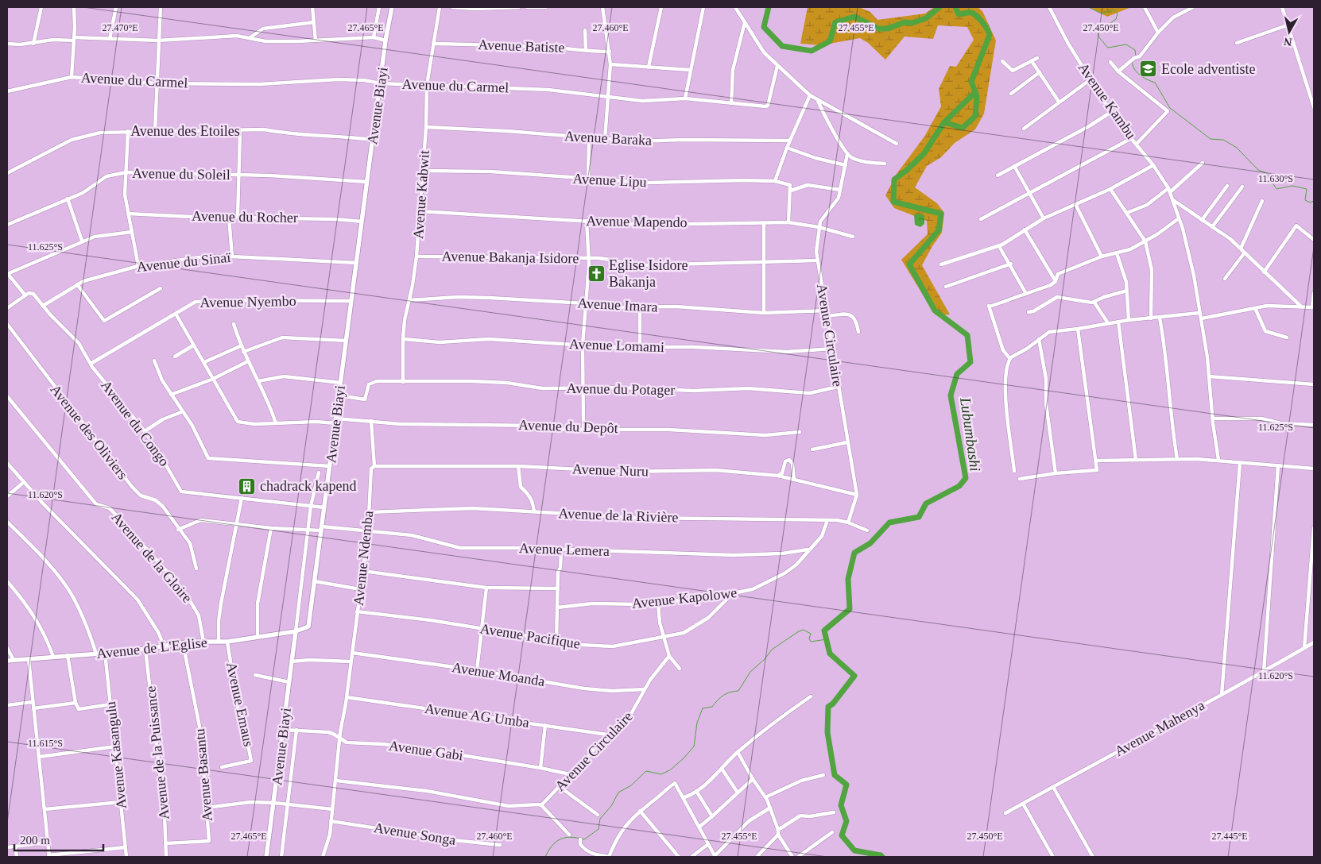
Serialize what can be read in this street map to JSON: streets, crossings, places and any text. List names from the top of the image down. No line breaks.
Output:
{"streets":{"street":["Avenue Batiste","Avenue du Carmel","Avenue Kambu","Avenue Biayi","Avenue des Etoiles","Avenue Baraka","Avenue du Soleil","Avenue Lipu","Avenue Kabwit","Avenue du Rocher","Avenue Mapendo","Avenue Bakanja Isidore","Avenue du Sinaï","Avenue Nyembo","Avenue Imara","Avenue Circulaire","Avenue Lomami","Avenue du Potager","Avenue du Congo","Avenue du Depôt","Avenue des Oliviers","Avenue Nuru","Avenue de la Rivière","Avenue Lemera","Avenue de la Gloire","Avenue Ndemba","Avenue Kapolowe","Avenue Pacifique","Avenue de L'Eglise","Avenue Moanda","Avenue Emaus","Avenue AG Umba","Avenue Mahenya","Avenue Gabi","Avenue de la Puissance","Avenue Kasangulu","Avenue Basantu","Avenue Songa"]},"crossings":[["Avenue Batiste","Avenue Kabwit"],["Avenue du Carmel","Avenue Biayi"],["Avenue du Carmel","Avenue Kabwit"],["Avenue Biayi","Avenue des Etoiles"],["Avenue Biayi","Avenue du Soleil"],["Avenue Biayi","Avenue du Rocher"],["Avenue Biayi","Avenue du Sinaï"],["Avenue Biayi","Avenue Nyembo"],["Avenue Biayi","Avenue du Potager"],["Avenue Biayi","Avenue du Congo"],["Avenue Biayi","Avenue du Depôt"],["Avenue Biayi","Avenue Lemera"],["Avenue Biayi","Avenue de L'Eglise"],["Avenue Biayi","Avenue Gabi"],["Avenue Baraka","Avenue Kabwit"],["Avenue Lipu","Avenue Kabwit"],["Avenue Kabwit","Avenue Mapendo"],["Avenue Kabwit","Avenue Bakanja Isidore"],["Avenue Kabwit","Avenue Imara"],["Avenue Kabwit","Avenue Lomami"],["Avenue Kabwit","Avenue du Potager"],["Avenue Mapendo","Avenue Circulaire"],["Avenue Bakanja Isidore","Avenue Circulaire"],["Avenue du Sinaï","Avenue du Congo"],["Avenue Nyembo","Avenue du Congo"],["Avenue Imara","Avenue Circulaire"],["Avenue Circulaire","Avenue Lomami"],["Avenue Circulaire","Avenue du Potager"],["Avenue Circulaire","Avenue de la Rivière"],["Avenue Circulaire","Avenue Moanda"],["Avenue Circulaire","Avenue AG Umba"],["Avenue Circulaire","Avenue Gabi"],["Avenue du Depôt","Avenue Ndemba"],["Avenue Nuru","Avenue Ndemba"],["Avenue de la Rivière","Avenue Ndemba"],["Avenue de la Rivière","Avenue Kapolowe"],["Avenue Lemera","Avenue Ndemba"],["Avenue Lemera","Avenue Kapolowe"],["Avenue de la Gloire","Avenue de L'Eglise"],["Avenue Ndemba","Avenue Pacifique"],["Avenue Ndemba","Avenue Moanda"],["Avenue Ndemba","Avenue AG Umba"],["Avenue Ndemba","Avenue Gabi"],["Avenue Ndemba","Avenue Songa"],["Avenue Kapolowe","Avenue Pacifique"],["Avenue de L'Eglise","Avenue Emaus"],["Avenue de L'Eglise","Avenue de la Puissance"],["Avenue de L'Eglise","Avenue Kasangulu"],["Avenue de L'Eglise","Avenue Basantu"],["Avenue de la Puissance","Avenue Basantu"]],"water":["Lubumbashi"],"places":{"school or university":["Ecole adventiste"],"church":["Eglise Isidore Bakanja"],"building":["chadrack kapend"]},"scale_bar":"200 m","north":"bottom","coordinates":["27.470°E","27.465°E","27.460°E","27.455°E","27.450°E","11.630°S","11.625°S","11.620°S","11.615°S","27.445°E"]}
